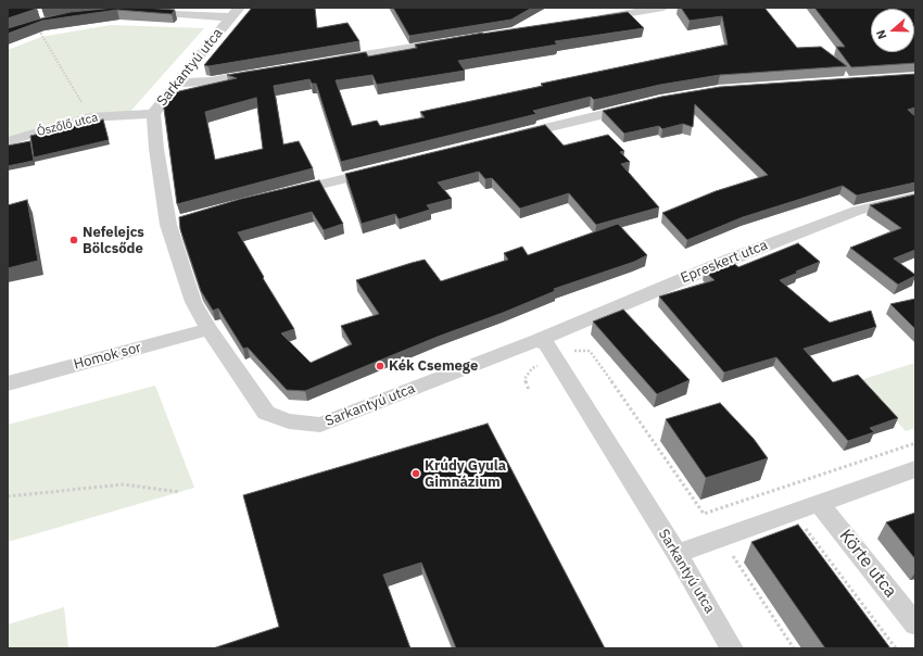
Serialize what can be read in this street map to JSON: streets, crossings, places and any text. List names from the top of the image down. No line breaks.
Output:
{"streets":{"street":["Sarkantyú utca","Ószőlő utca","Epreskert utca","Homok sor","Körte utca"]},"crossings":[["Sarkantyú utca","Ószőlő utca"],["Sarkantyú utca","Epreskert utca"],["Sarkantyú utca","Homok sor"]],"places":["Nefelejcs Bölcsőde","Kék Csemege","Krúdy Gyula Gimnázium"],"north":"left"}
